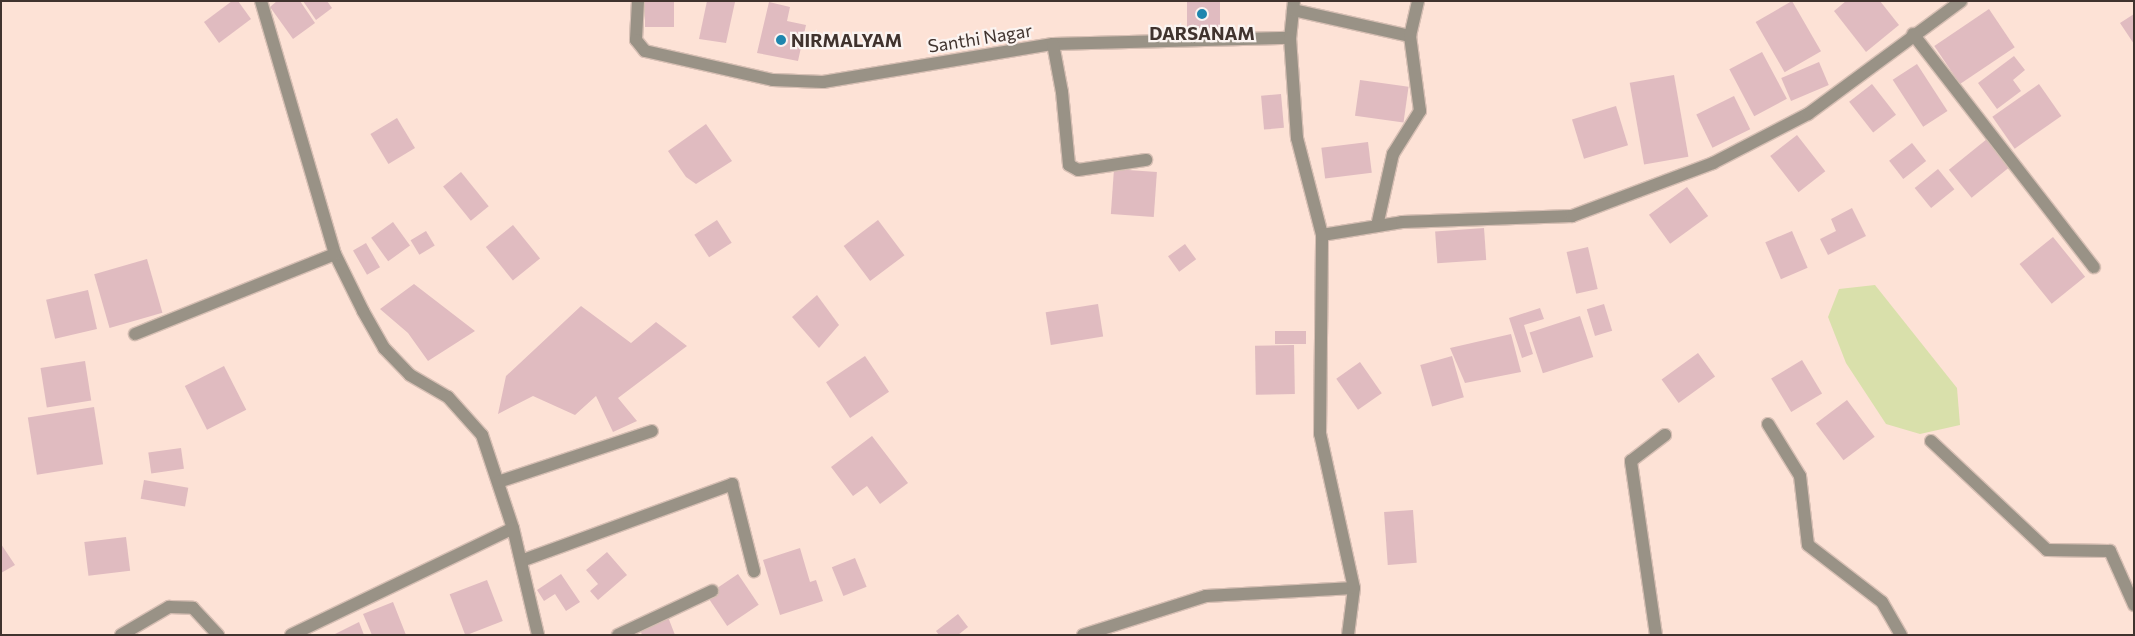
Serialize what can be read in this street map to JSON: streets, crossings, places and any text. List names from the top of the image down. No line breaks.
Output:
{"streets":{"street":["Santhi Nagar"]},"places":["DARSANAM","NIRMALYAM"]}
